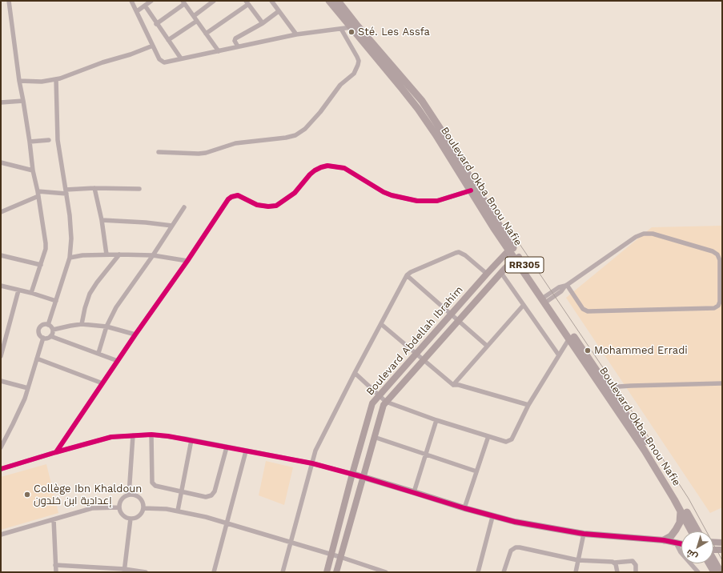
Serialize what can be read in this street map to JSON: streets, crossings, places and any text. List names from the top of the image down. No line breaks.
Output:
{"streets":{"main road":["Boulevard Okba Bnou Nafie","RR305"],"street":["Boulevard Abdellah Ibrahim"]},"crossings":[["Boulevard Okba Bnou Nafie","Boulevard Abdellah Ibrahim"]],"places":["Sté. Les Assfa","Mohammed Erradi","Collège Ibn Khaldoun إعدادية ابن خلدون"],"north":"bottom left"}
